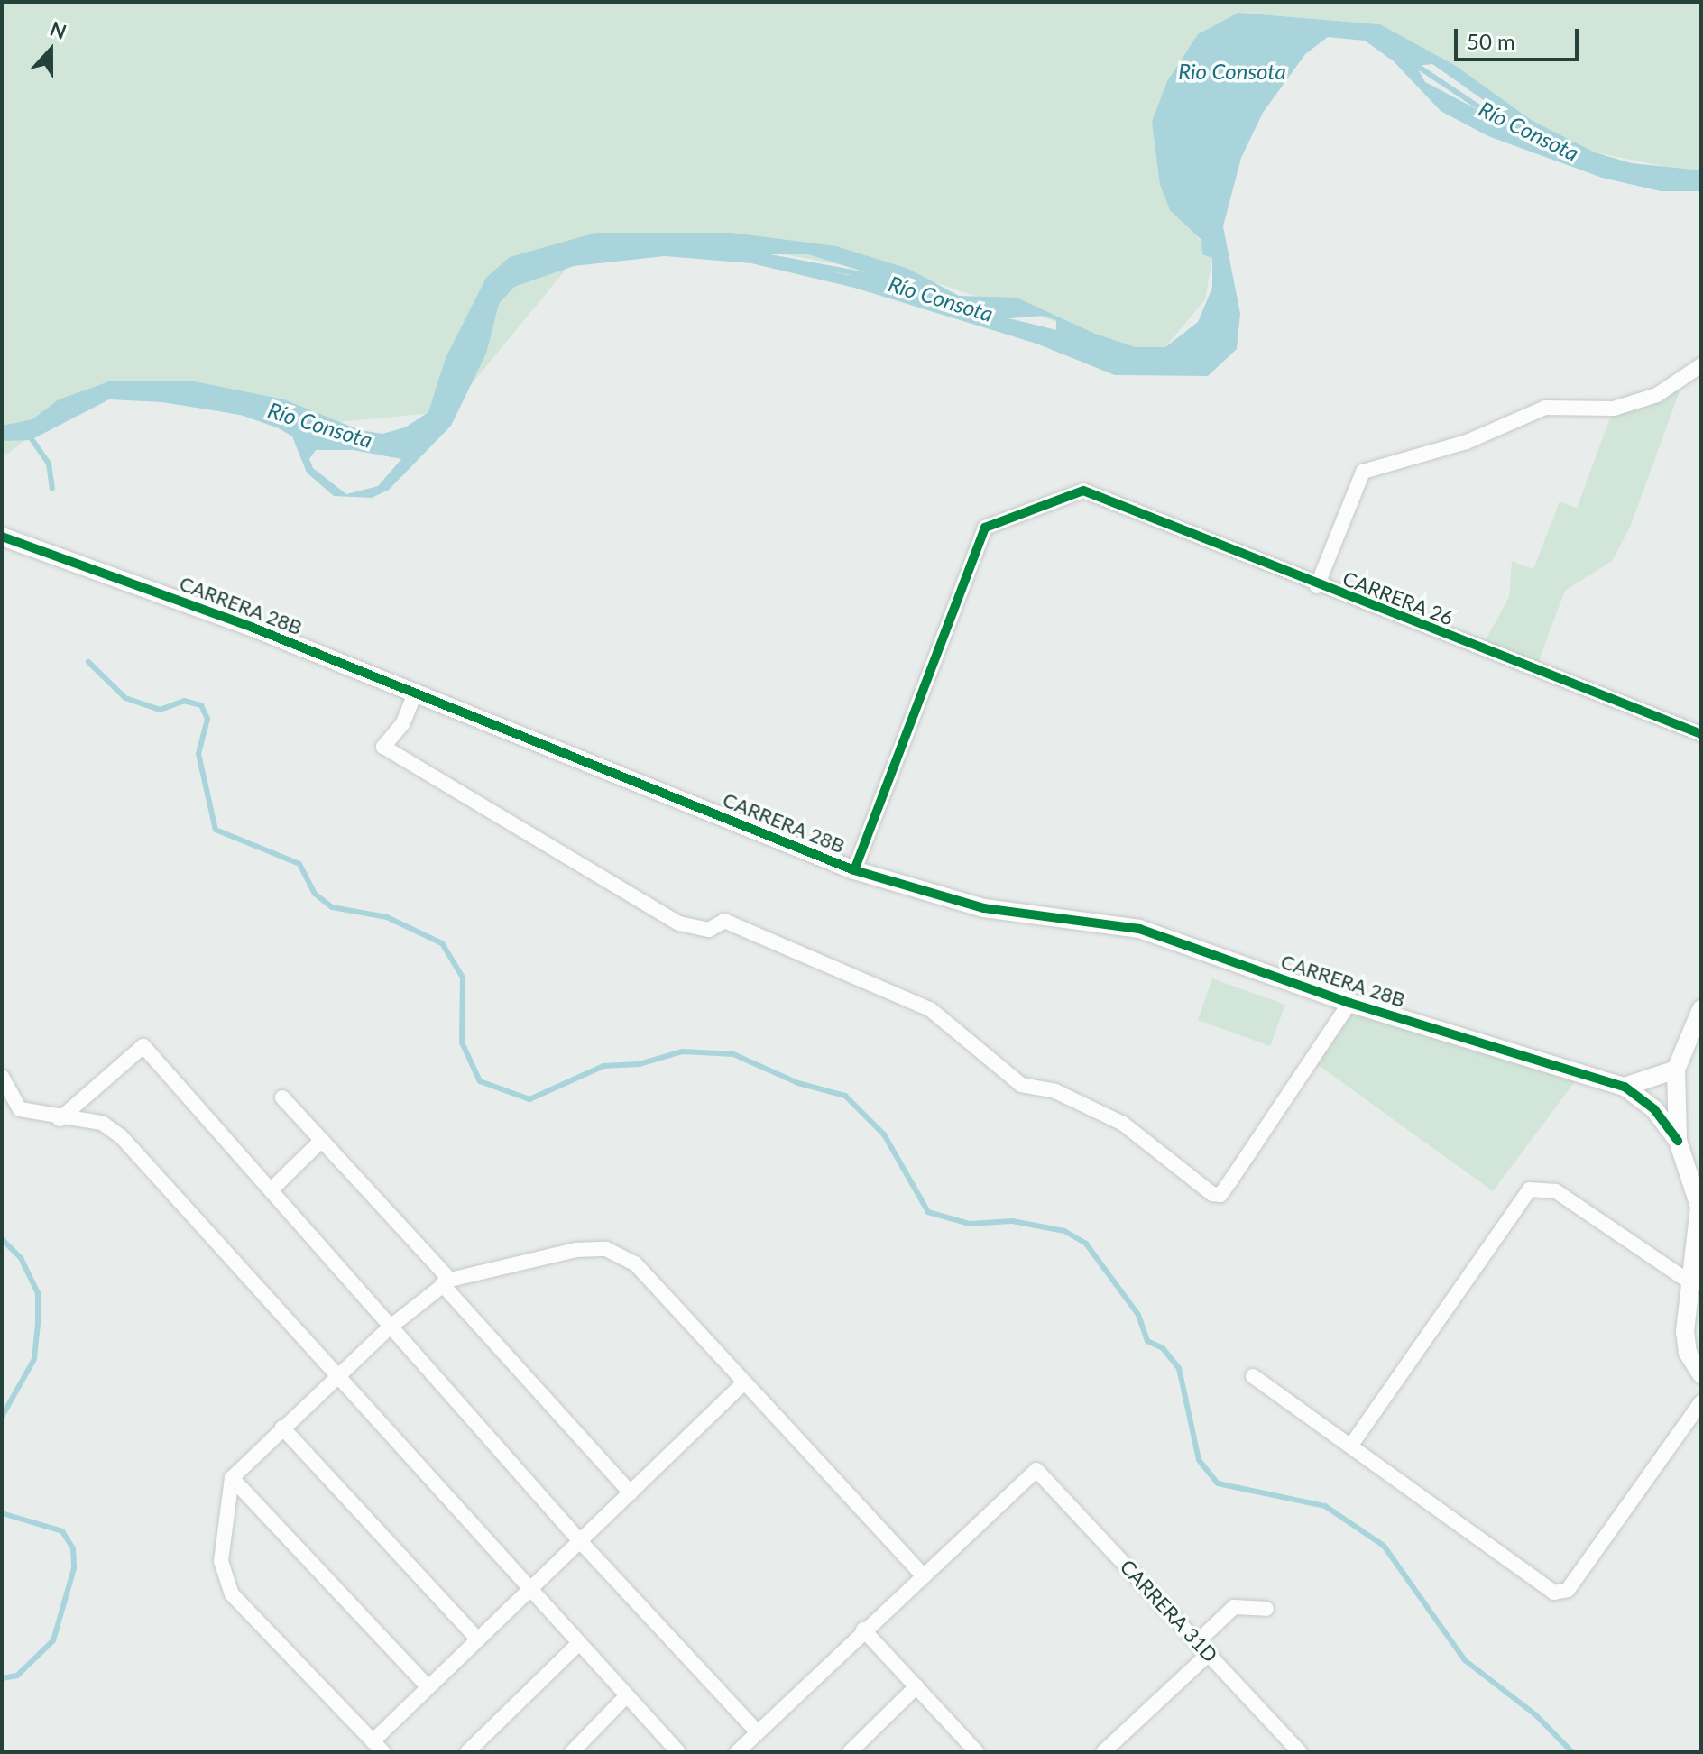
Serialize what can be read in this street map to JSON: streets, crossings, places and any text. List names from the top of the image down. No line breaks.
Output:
{"streets":{"street":["CARRERA 26","CARRERA 28B","CARRERA 31D"]},"crossings":[["CARRERA 26","CARRERA 28B"]],"water":["Rio Consota","Río Consota"],"scale_bar":"50 m","north":"top"}
